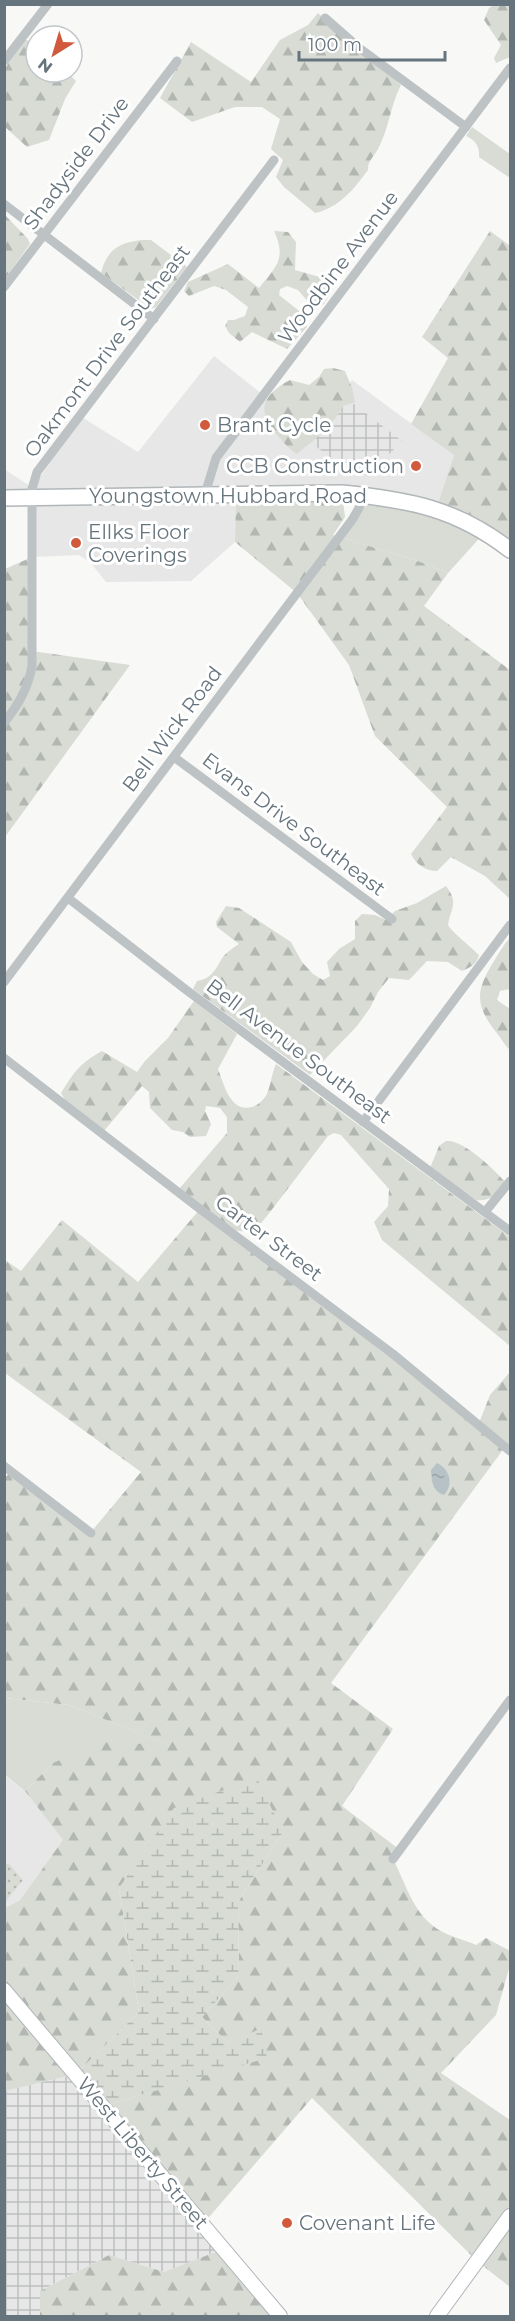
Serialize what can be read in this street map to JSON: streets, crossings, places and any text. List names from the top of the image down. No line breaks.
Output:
{"streets":{"main road":["Youngstown Hubbard Road","West Liberty Street"],"street":["Shadyside Drive","Woodbine Avenue","Oakmont Drive Southeast","Bell Wick Road","Evans Drive Southeast","Bell Avenue Southeast","Carter Street"]},"crossings":[["Woodbine Avenue","Youngstown Hubbard Road"],["Oakmont Drive Southeast","Youngstown Hubbard Road"],["Youngstown Hubbard Road","Bell Wick Road"],["Bell Wick Road","Evans Drive Southeast"],["Bell Wick Road","Bell Avenue Southeast"]],"places":["Brant Cycle","CCB Construction","Ellks Floor Coverings","Covenant Life"],"scale_bar":"100 m","north":"bottom left"}
